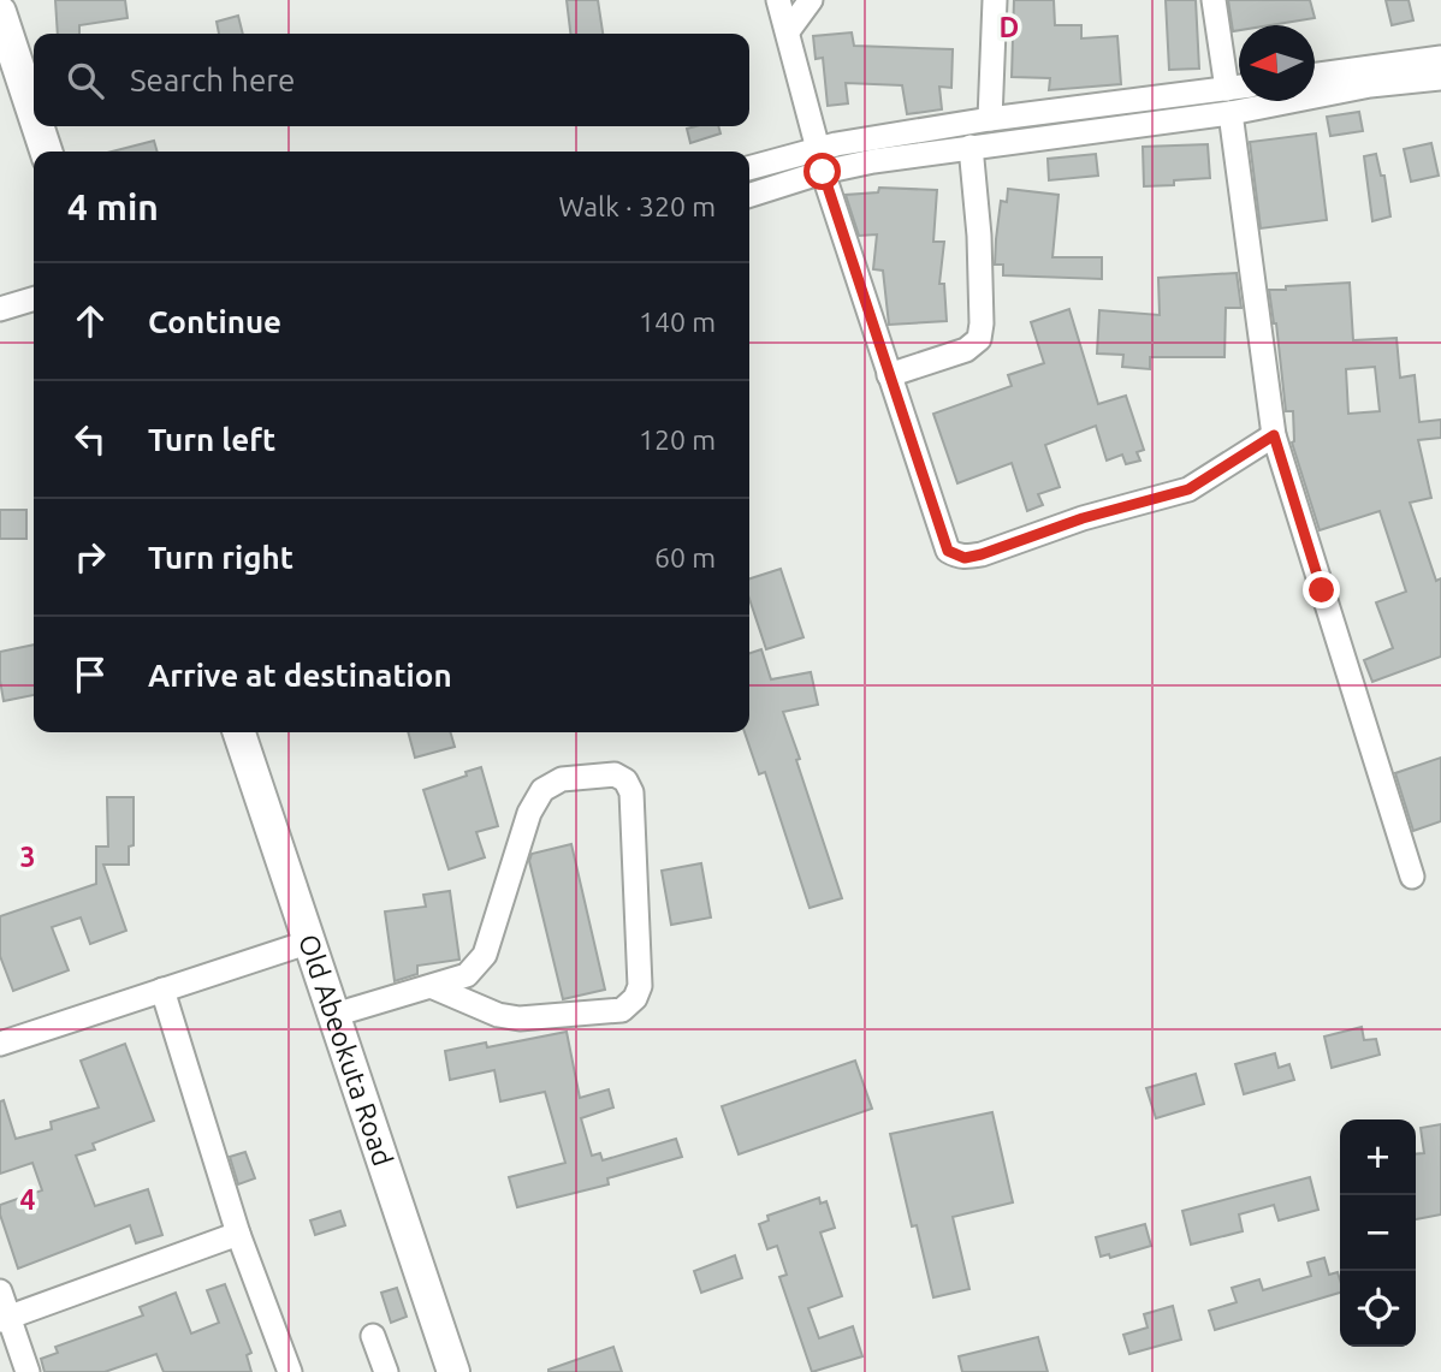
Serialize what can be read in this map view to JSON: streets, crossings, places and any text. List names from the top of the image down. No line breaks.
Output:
{"streets":{"highway":["Old Abeokuta Road"]},"north":"left","page":{"search":"Search here","heading":["4 min","Walk · 320 m"],"list":[["Continue","140 m"],["Turn left","120 m"],["Turn right","60 m"],"Arrive at destination"],"map_buttons":["+","−"]},"grid":{"columns":["D"],"rows":["3","4"]}}
